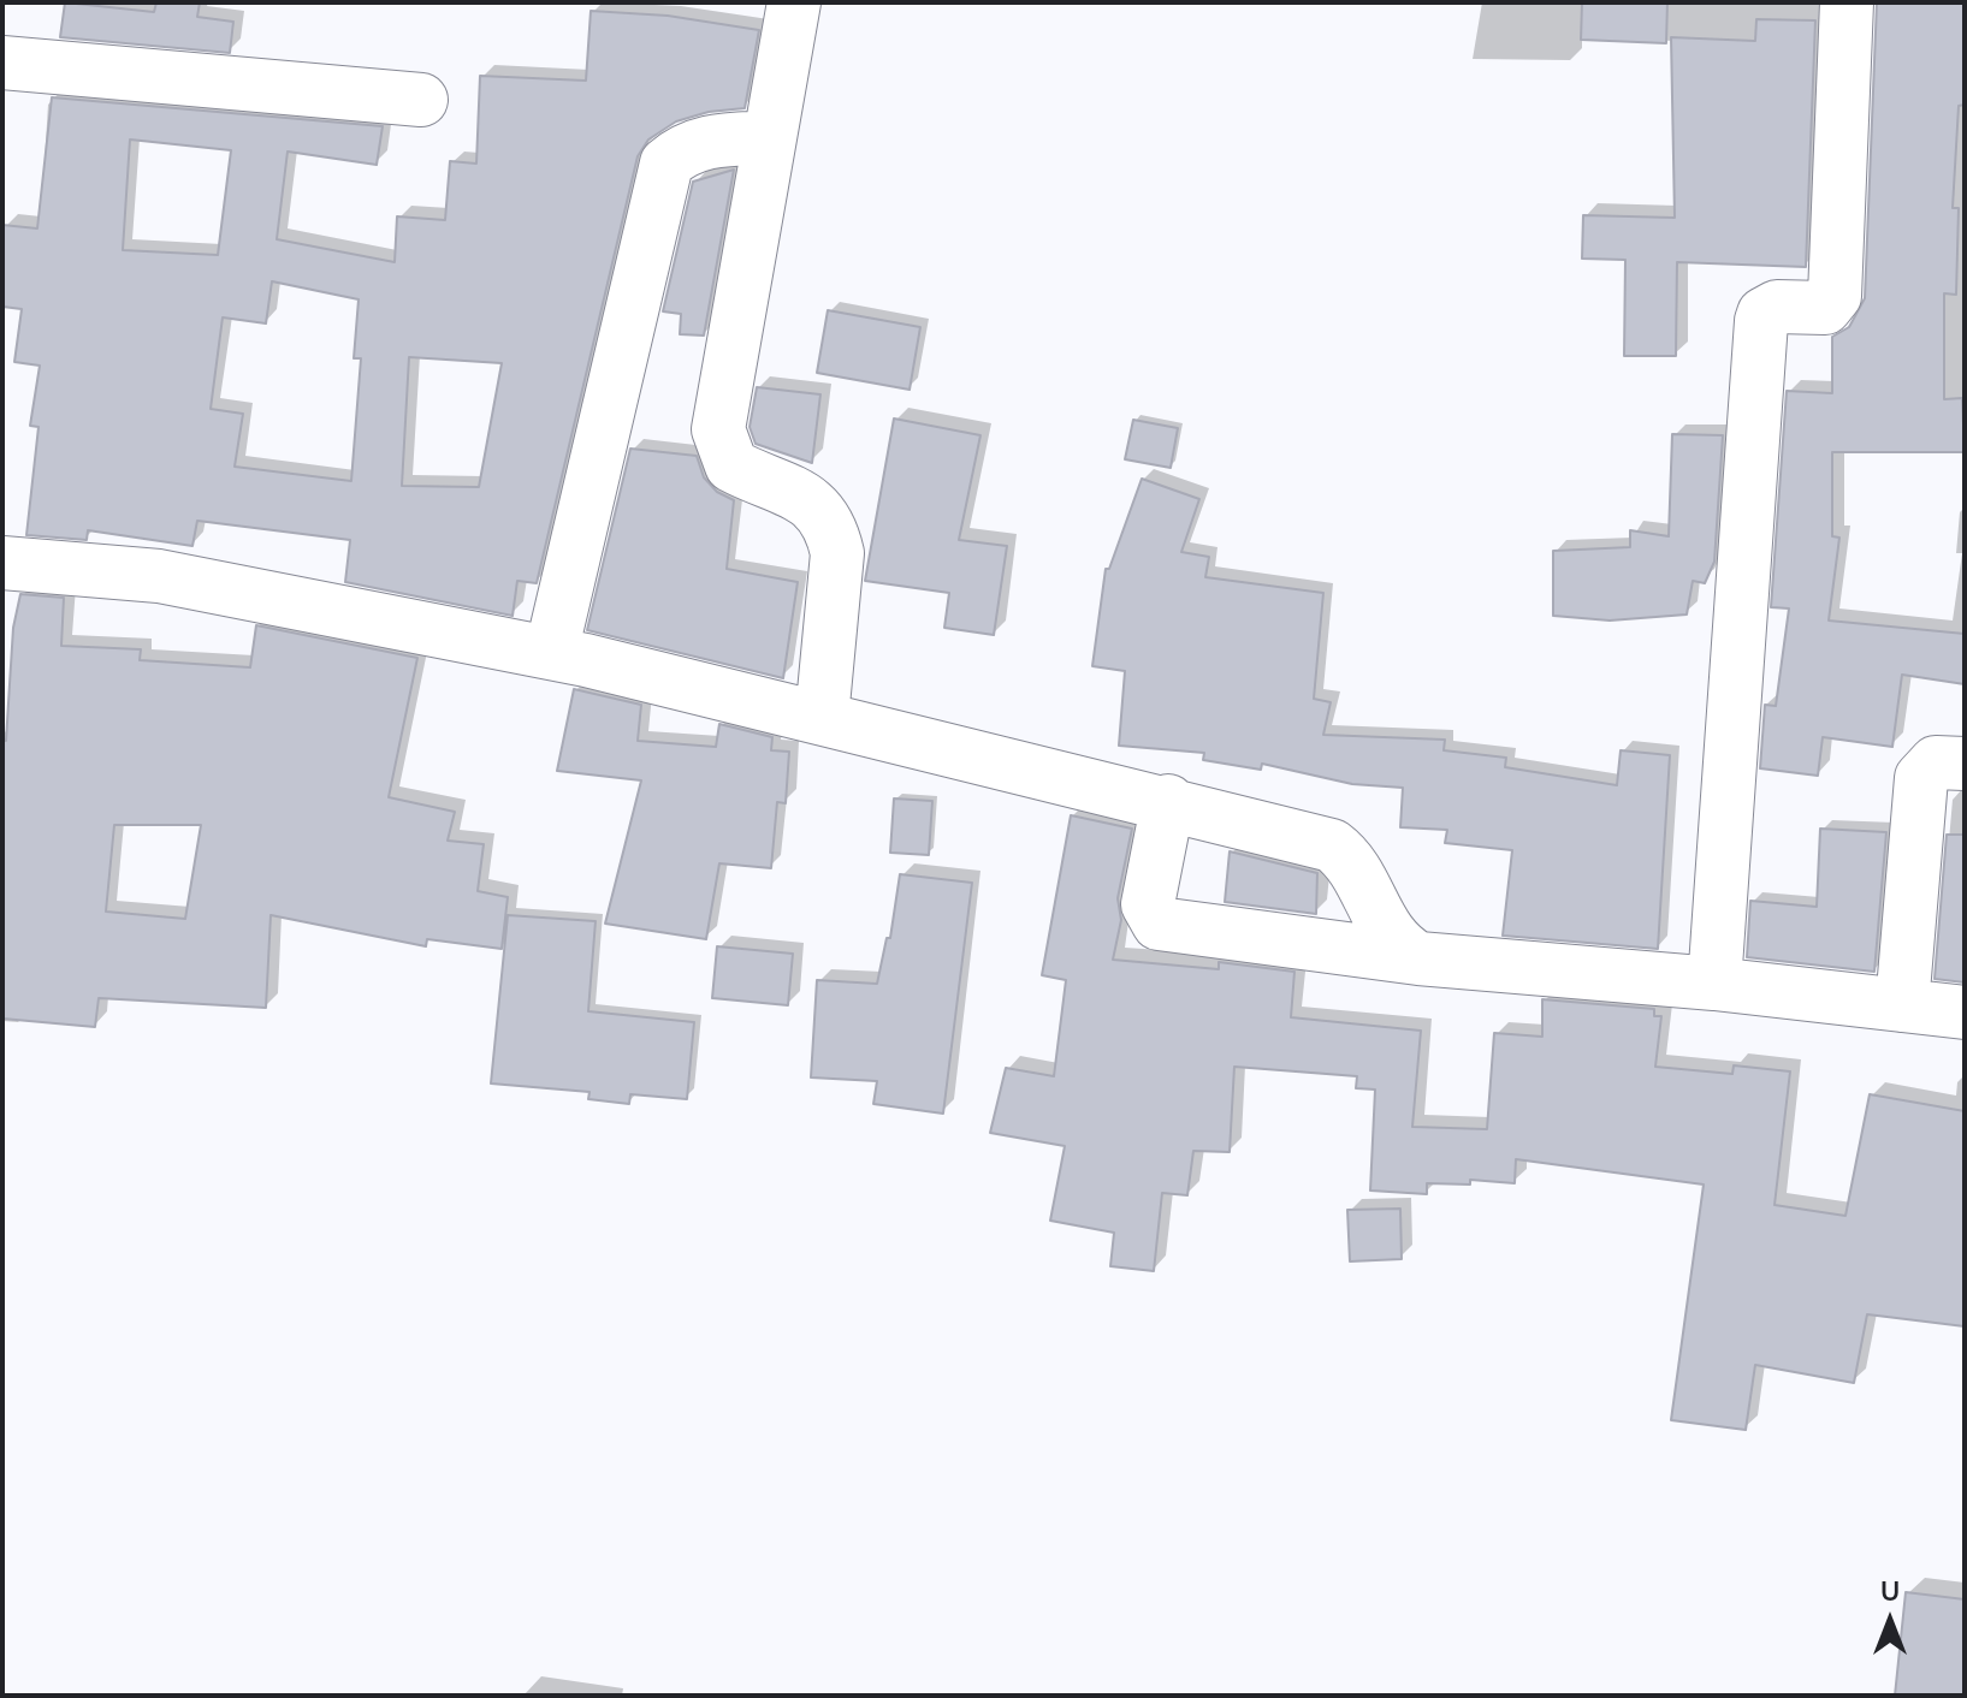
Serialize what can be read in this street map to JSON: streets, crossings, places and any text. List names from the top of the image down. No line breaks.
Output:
{"north":"top"}
